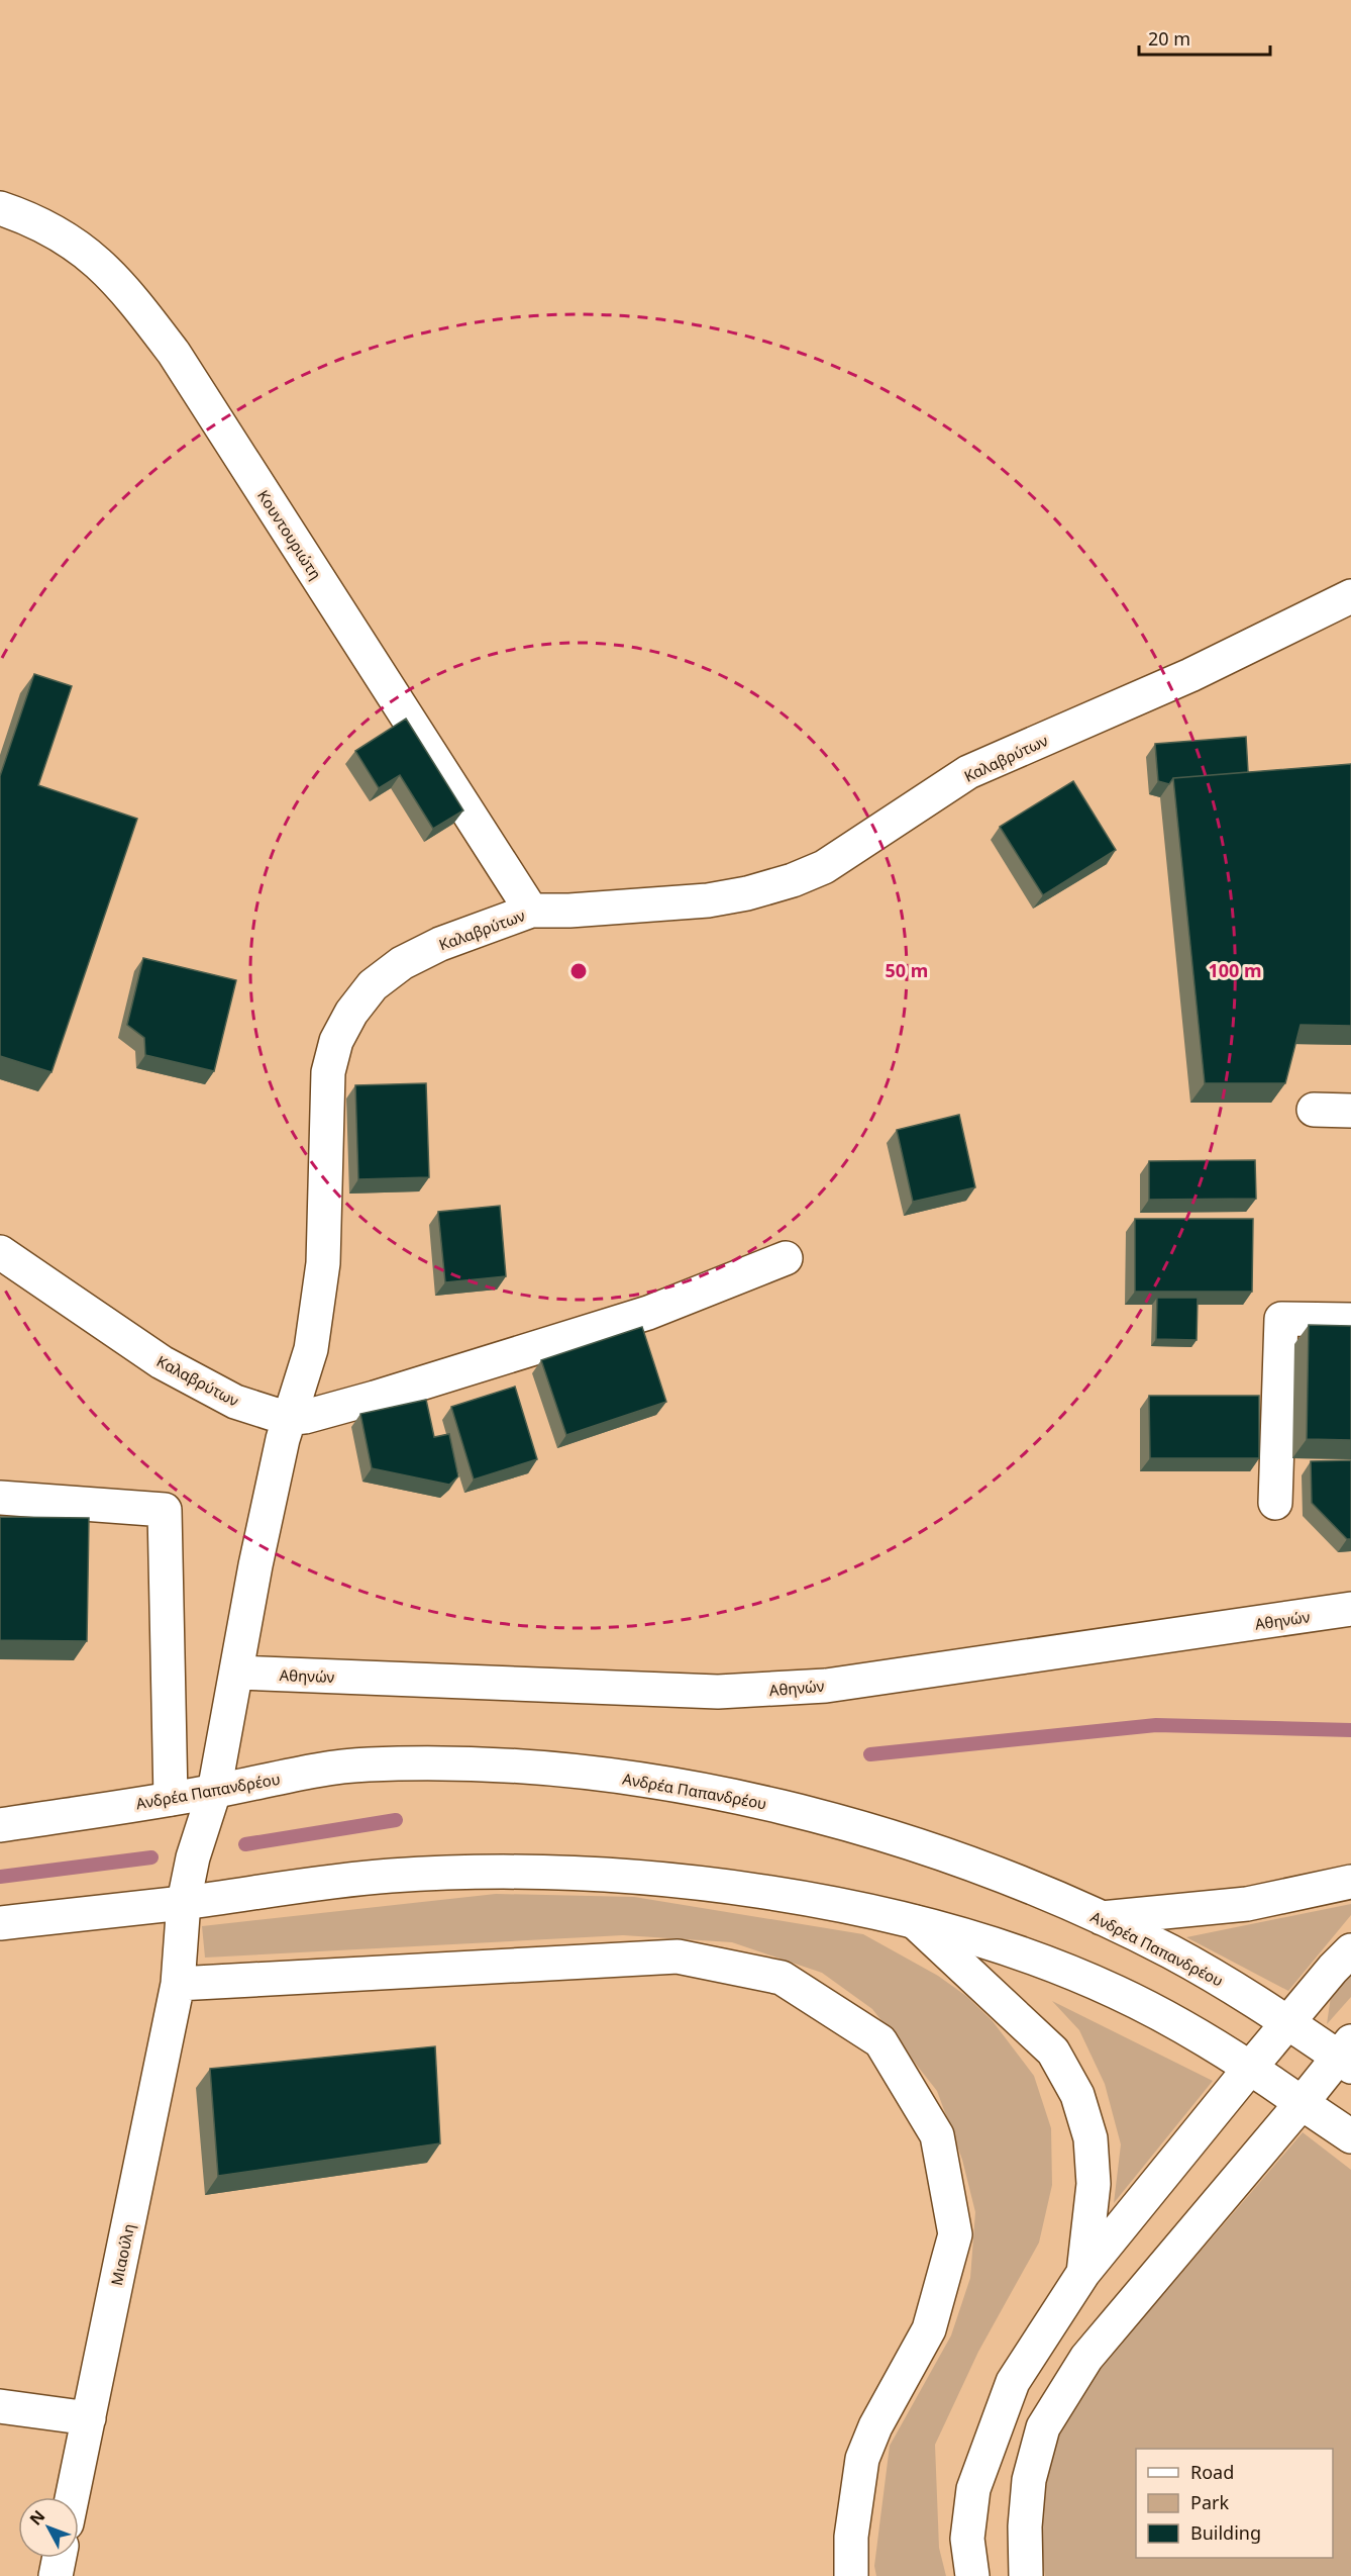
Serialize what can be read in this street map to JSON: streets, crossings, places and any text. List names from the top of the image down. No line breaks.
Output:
{"streets":{"main road":["Κουντουριώτη","Καλαβρύτων","Αθηνών","Ανδρέα Παπανδρέου","Μιαούλη"]},"crossings":[["Κουντουριώτη","Καλαβρύτων"],["Καλαβρύτων","Μιαούλη"],["Αθηνών","Μιαούλη"],["Ανδρέα Παπανδρέου","Μιαούλη"]],"legend":["Road","Park","Building"],"scale_bar":"20 m","north":"top left","rings":["50 m","100 m"]}
